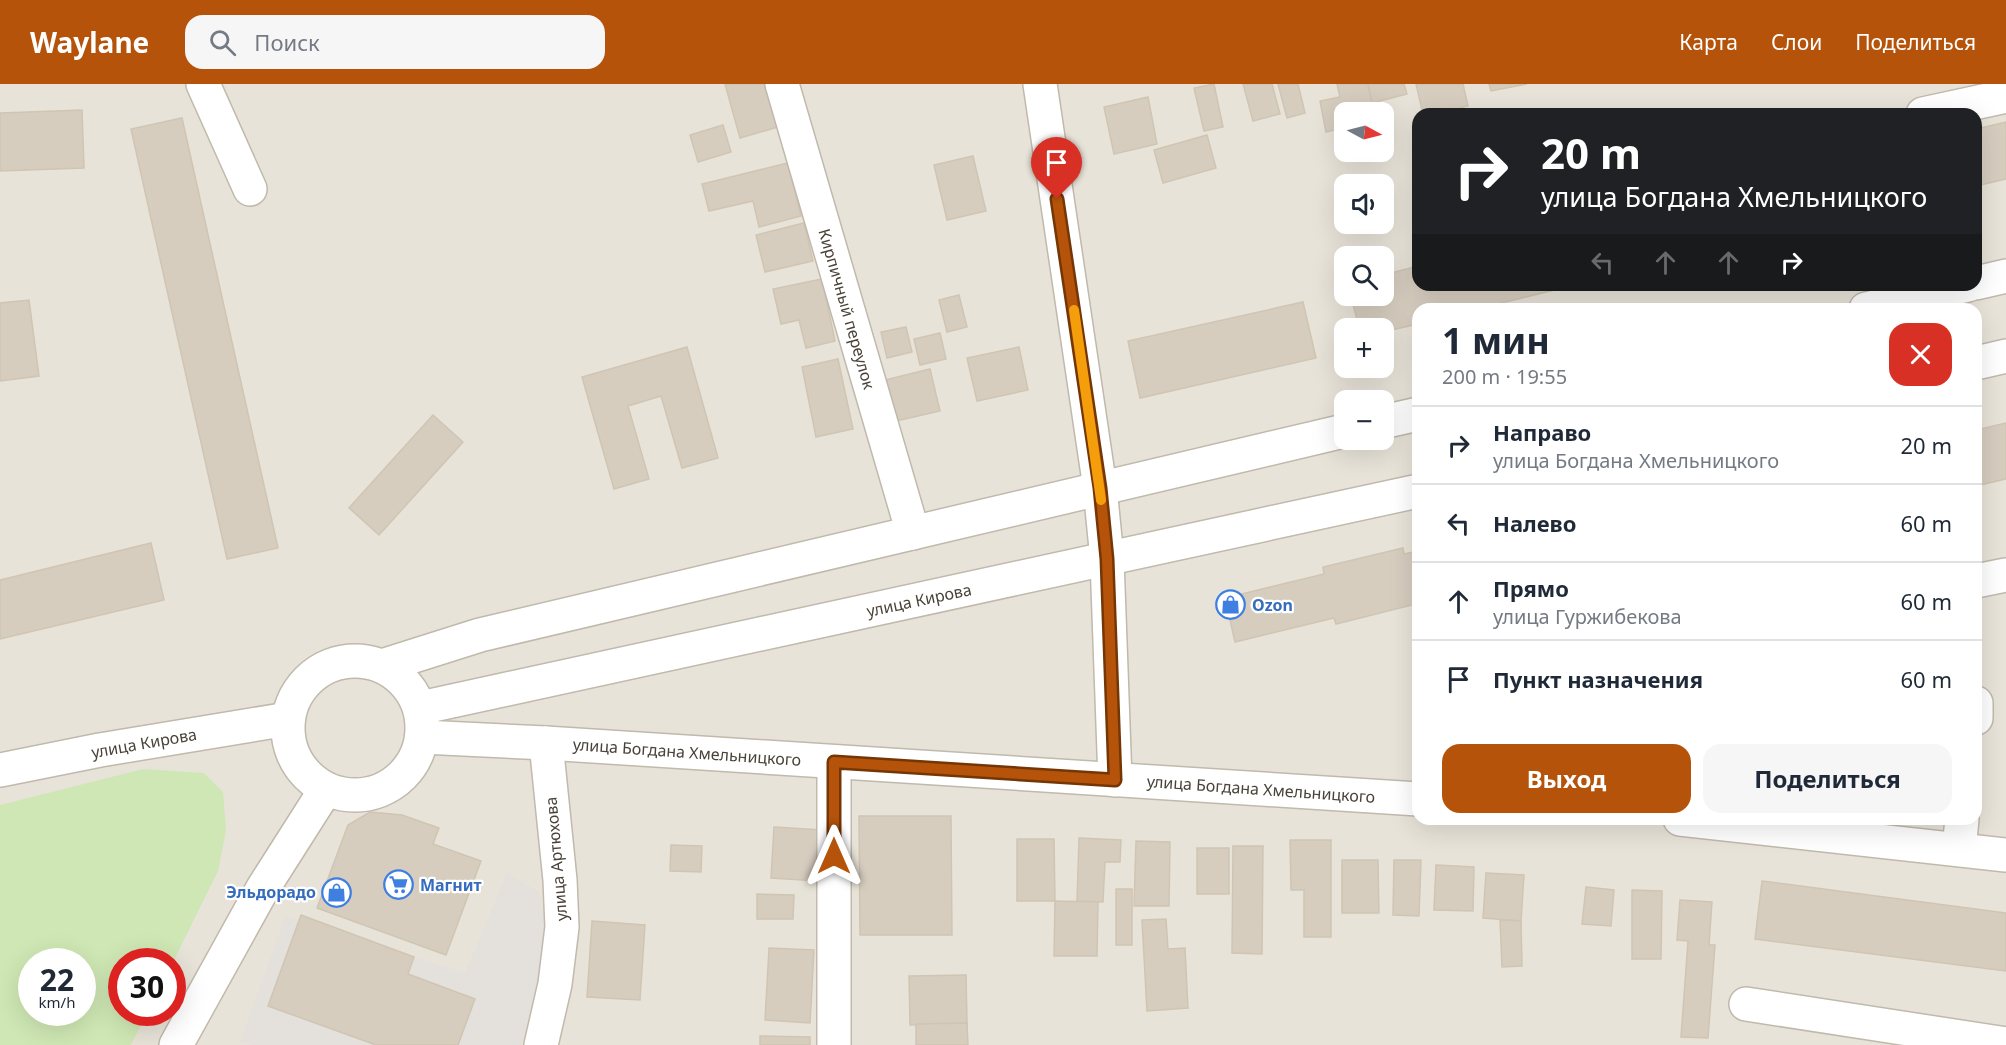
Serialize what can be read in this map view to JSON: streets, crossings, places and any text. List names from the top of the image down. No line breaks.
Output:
{"streets":{"street":["Кирпичный переулок","улица Кирова","улица Богдана Хмельницкого","улица Артюхова"]},"crossings":[["улица Кирова","улица Богдана Хмельницкого"],["улица Богдана Хмельницкого","улица Артюхова"]],"places":{"shop":["Ozon","Эльдорадо"],"supermarket":["Магнит"]},"north":"right","page":{"header":"Waylane","search":"Поиск","nav":["Карта","Слои","Поделиться"],"map_buttons":["+","−"],"turn":["20 m","улица Богдана Хмельницкого"],"heading":["1 мин","200 m · 19:55"],"list":[{"name":"Направо","note":"улица Богдана Хмельницкого","value":"20 m"},{"name":"Налево","value":"60 m"},{"name":"Прямо","note":"улица Гуржибекова","value":"60 m"},{"name":"Пункт назначения","value":"60 m"}],"buttons":["Выход","Поделиться"],"speed":"22 km/h","limit":"30"}}
